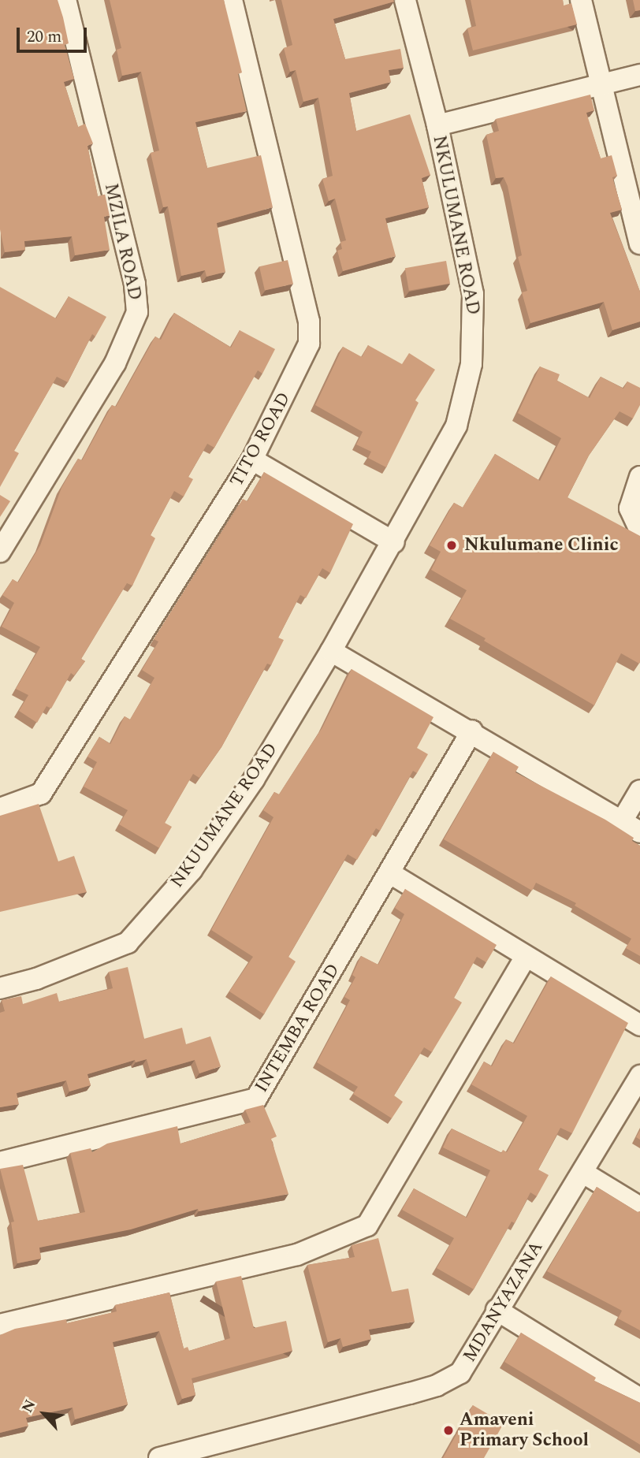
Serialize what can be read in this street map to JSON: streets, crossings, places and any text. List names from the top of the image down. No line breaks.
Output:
{"streets":{"street":["NKULUMANE ROAD","MZILA ROAD","TITO ROAD","NKUUMANE ROAD","INTEMBA ROAD","MDANYAZANA"]},"crossings":[["NKULUMANE ROAD","NKUUMANE ROAD"]],"places":["Nkulumane Clinic","Amaveni Primary School"],"scale_bar":"20 m","north":"top left"}
